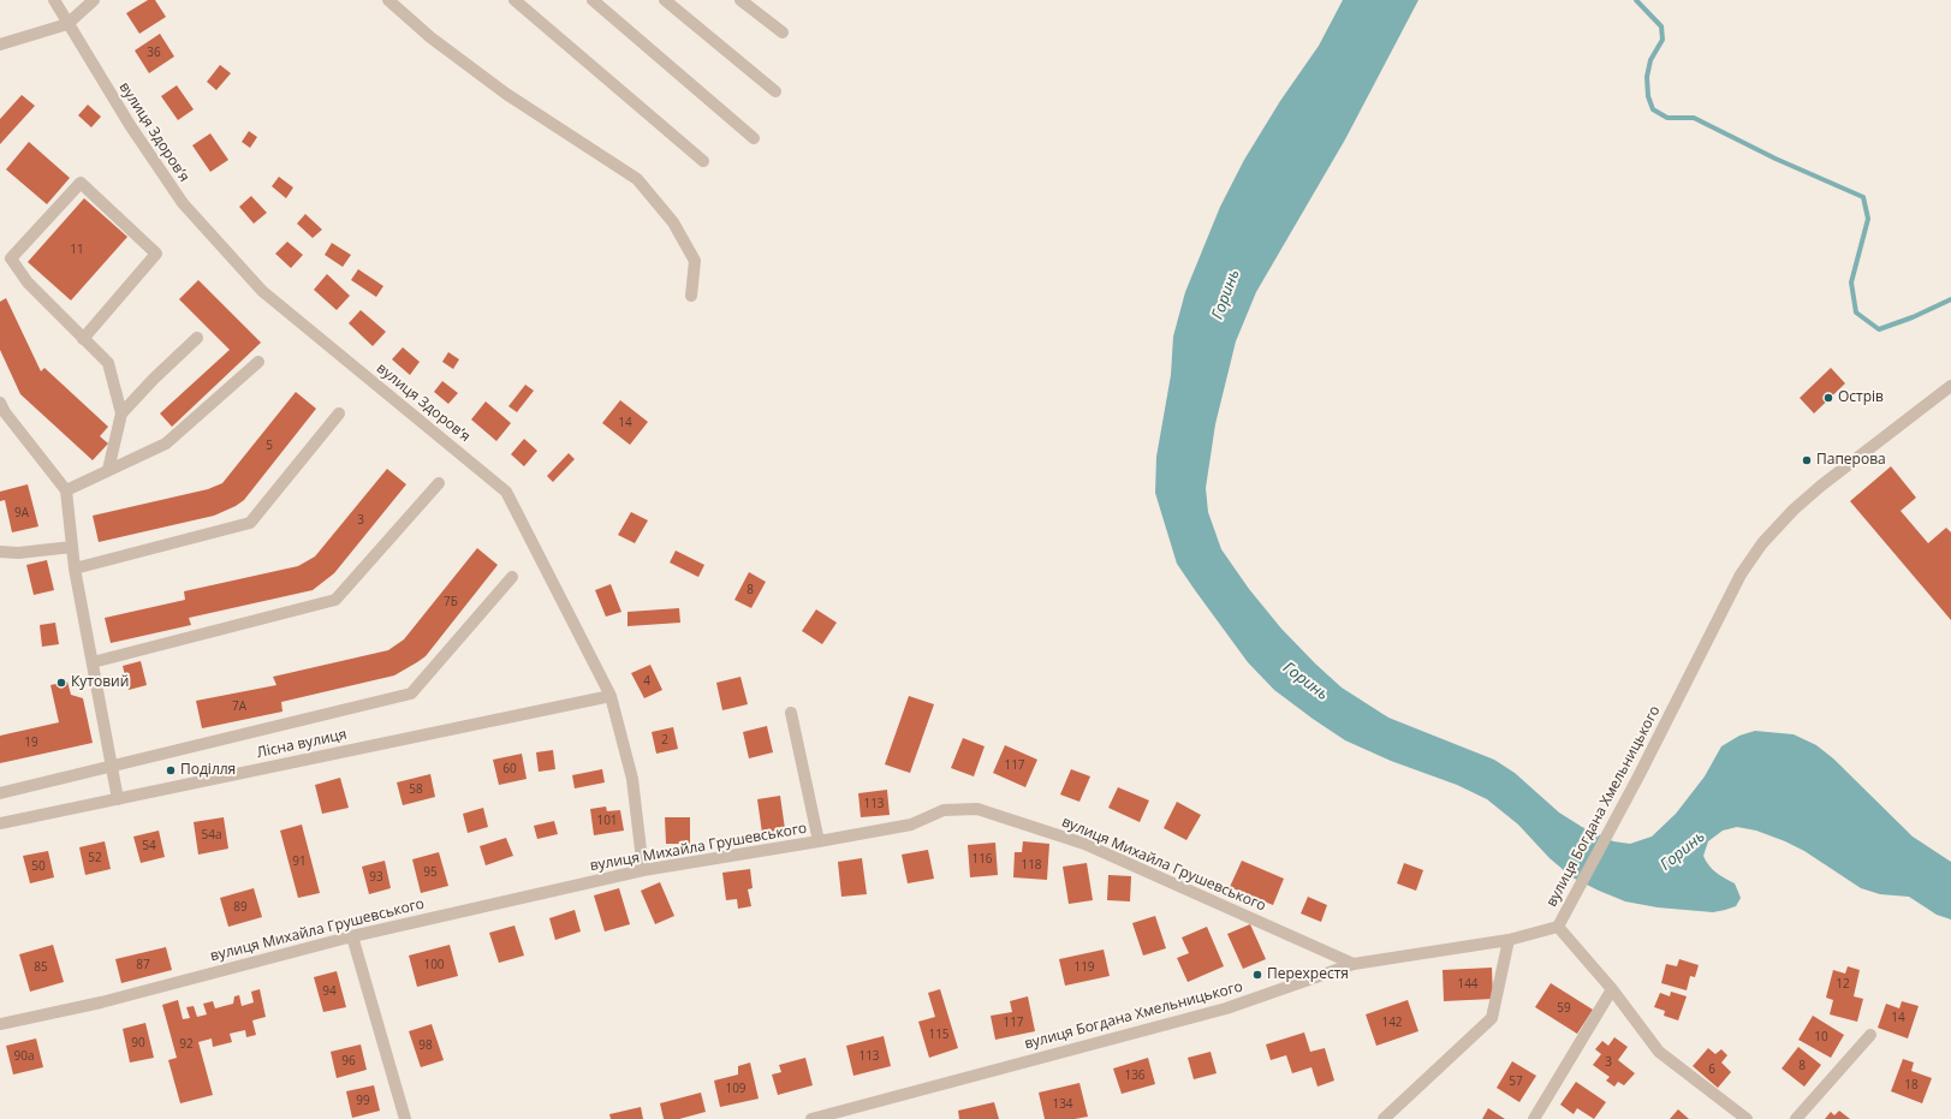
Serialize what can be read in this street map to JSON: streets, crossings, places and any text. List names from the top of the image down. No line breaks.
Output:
{"streets":{"street":["вулиця Здоровʼя","Лісна вулиця","вулиця Богдана Хмельницького","вулиця Михайла Грушевського"]},"crossings":[["вулиця Здоровʼя","Лісна вулиця"],["вулиця Здоровʼя","вулиця Михайла Грушевського"],["вулиця Богдана Хмельницького","вулиця Михайла Грушевського"]],"water":["Горинь"],"places":["Острів","Паперова","Кутовий","Поділля","Перехрестя"],"house_numbers":["36","11","14","5","9А","3","8","7Б","4","7А","2","19","117","60","58","113","101","54а","54","52","116","91","118","50","95","93","89","87","100","85","119","144","12","94","59","14","117","142","115","10","90","92","98","90а","113","96","3","8","6","136","57","18","109","99","134"]}
